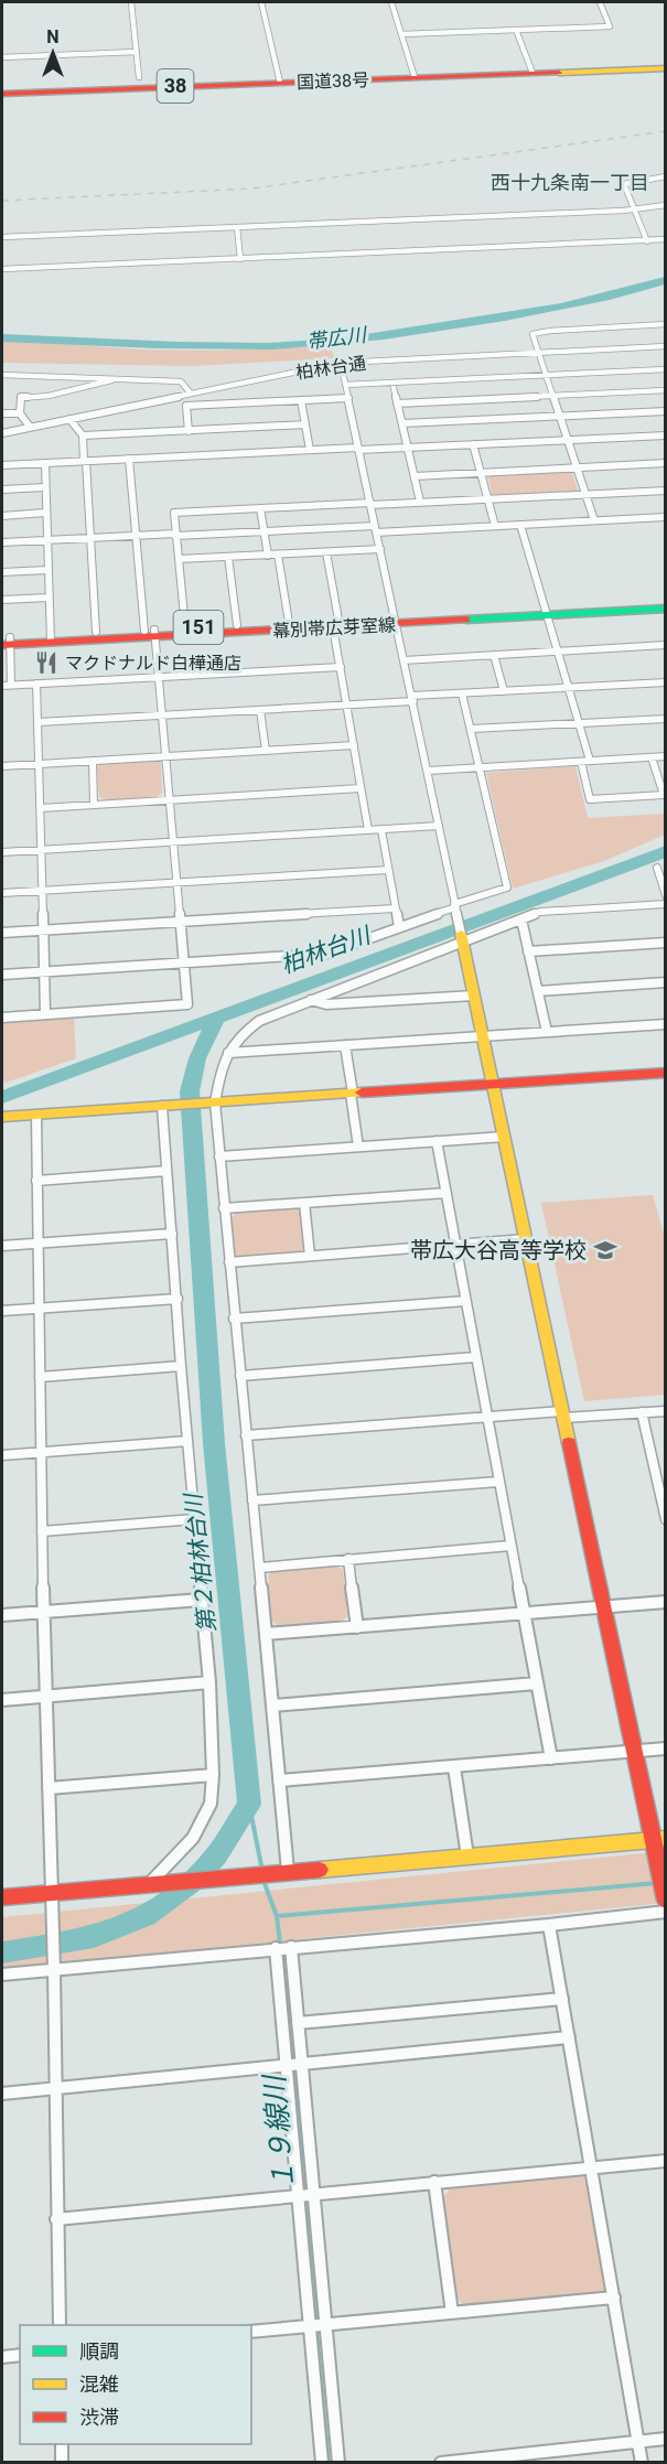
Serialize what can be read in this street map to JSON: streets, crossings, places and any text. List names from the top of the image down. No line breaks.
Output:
{"streets":{"main road":["国道38号","38","151","幕別帯広芽室線"],"street":["柏林台通"]},"districts":["西十九条南一丁目"],"water":["帯広川","柏林台川","第２柏林台川","１９線川"],"places":{"restaurant":["マクドナルド白樺通店"],"school or university":["帯広大谷高等学校"]},"legend":["順調","混雑","渋滞"],"north":"top"}
